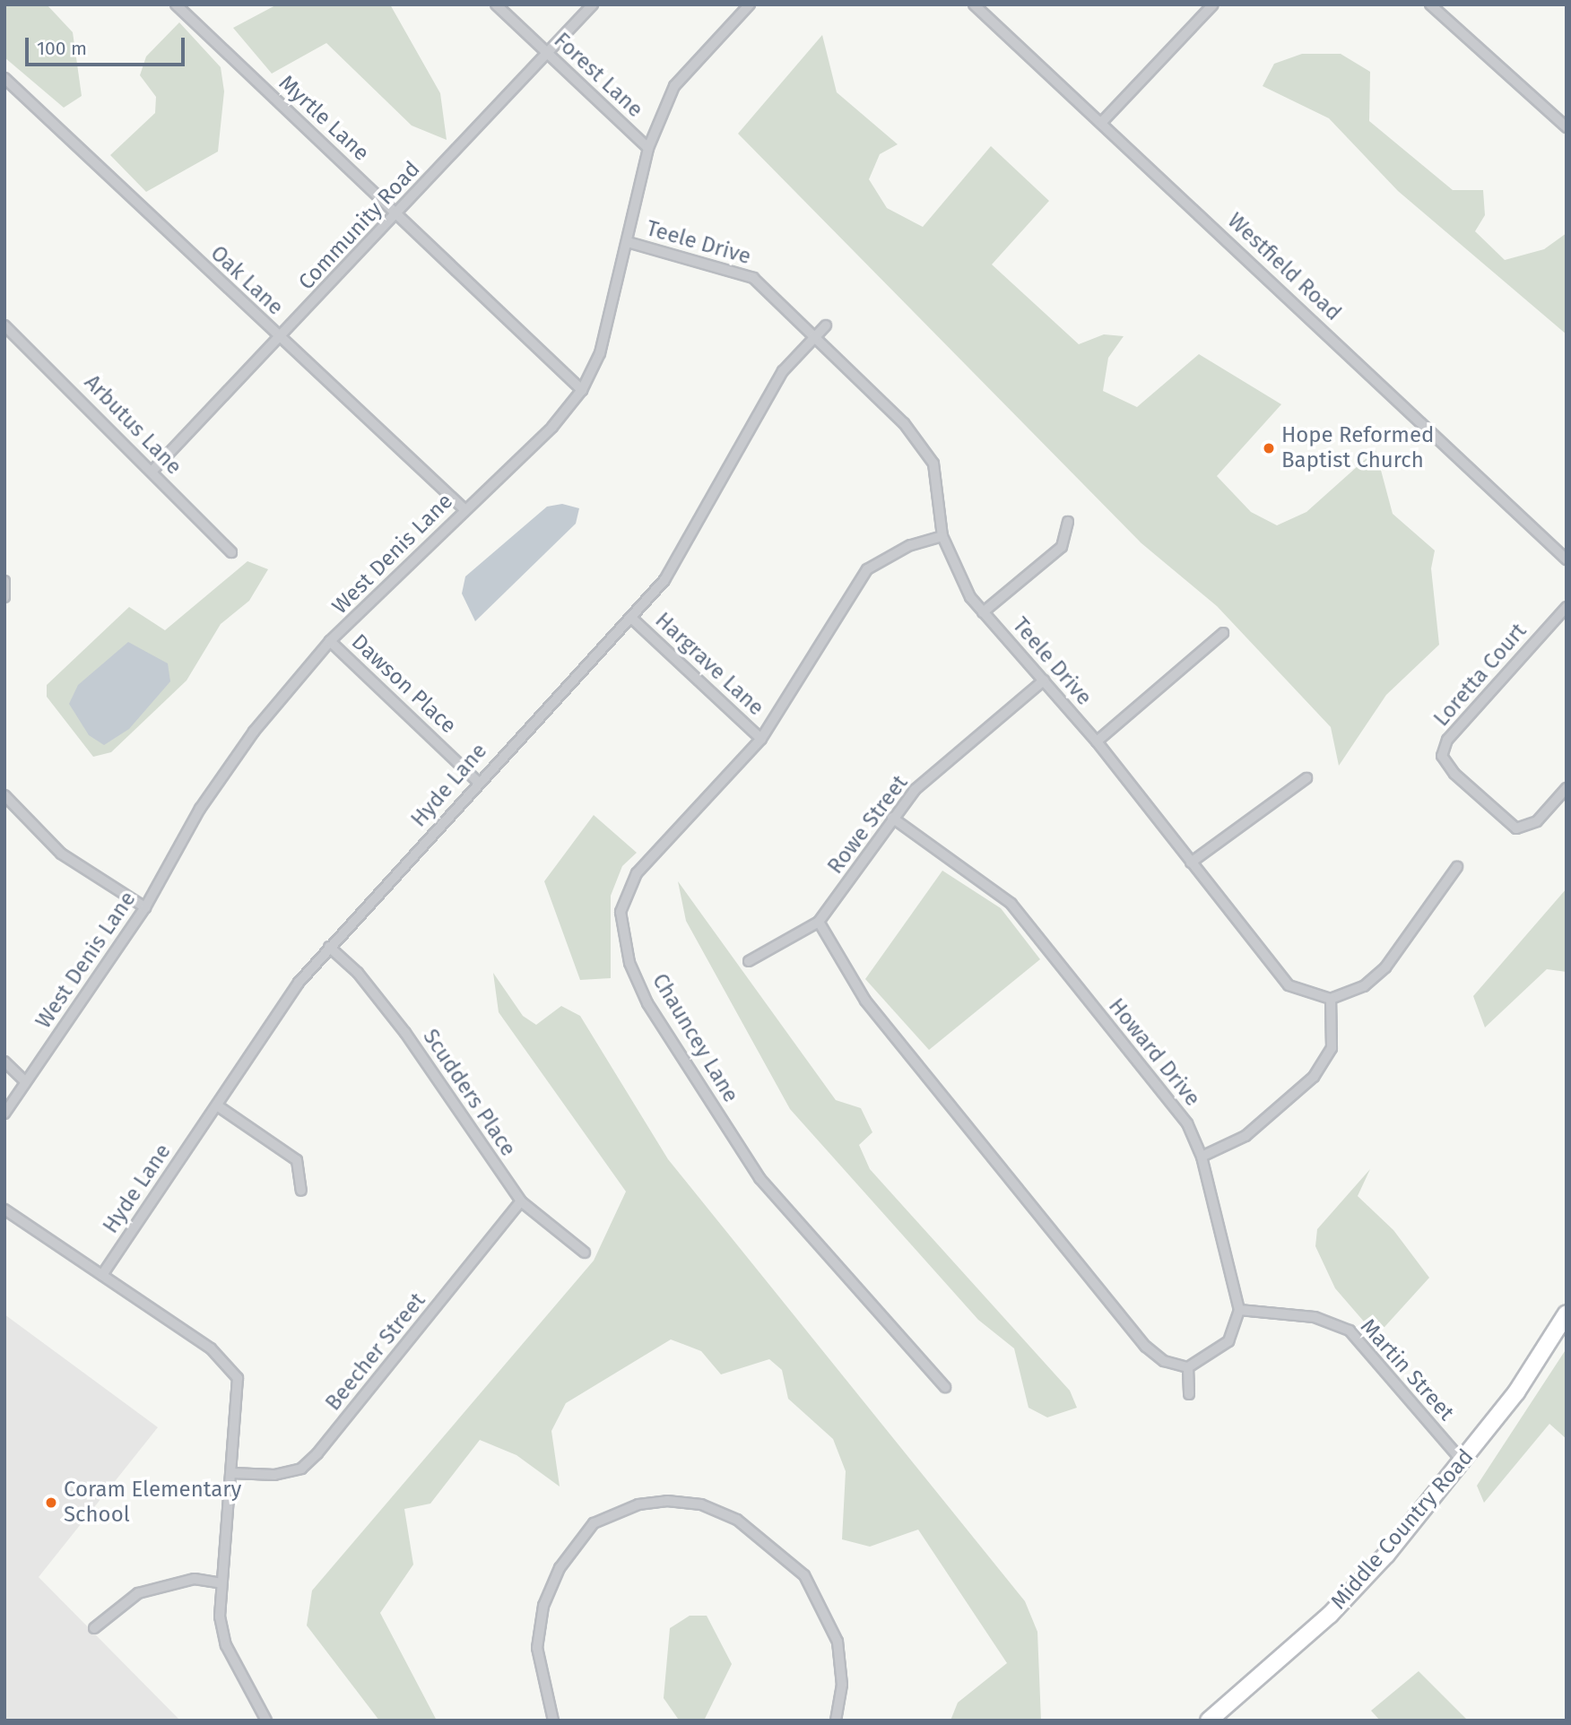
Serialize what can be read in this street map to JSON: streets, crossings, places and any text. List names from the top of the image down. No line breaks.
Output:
{"streets":{"main road":["Middle Country Road"],"street":["Forest Lane","Myrtle Lane","Community Road","Teele Drive","Westfield Road","Oak Lane","Arbutus Lane","West Denis Lane","Hargrave Lane","Loretta Court","Dawson Place","Hyde Lane","Rowe Street","Chauncey Lane","Howard Drive","Scudders Place","Beecher Street","Martin Street"]},"crossings":[["Forest Lane","Community Road"],["Forest Lane","West Denis Lane"],["Myrtle Lane","Community Road"],["Myrtle Lane","West Denis Lane"],["Community Road","Oak Lane"],["Community Road","Arbutus Lane"],["Teele Drive","West Denis Lane"],["Teele Drive","Hyde Lane"],["Teele Drive","Rowe Street"],["Teele Drive","Chauncey Lane"],["Oak Lane","West Denis Lane"],["West Denis Lane","Dawson Place"],["Hargrave Lane","Hyde Lane"],["Hargrave Lane","Chauncey Lane"],["Dawson Place","Hyde Lane"],["Hyde Lane","Scudders Place"],["Rowe Street","Howard Drive"],["Howard Drive","Martin Street"],["Scudders Place","Beecher Street"],["Martin Street","Middle Country Road"]],"places":["Hope Reformed Baptist Church","Coram Elementary School"],"scale_bar":"100 m"}
